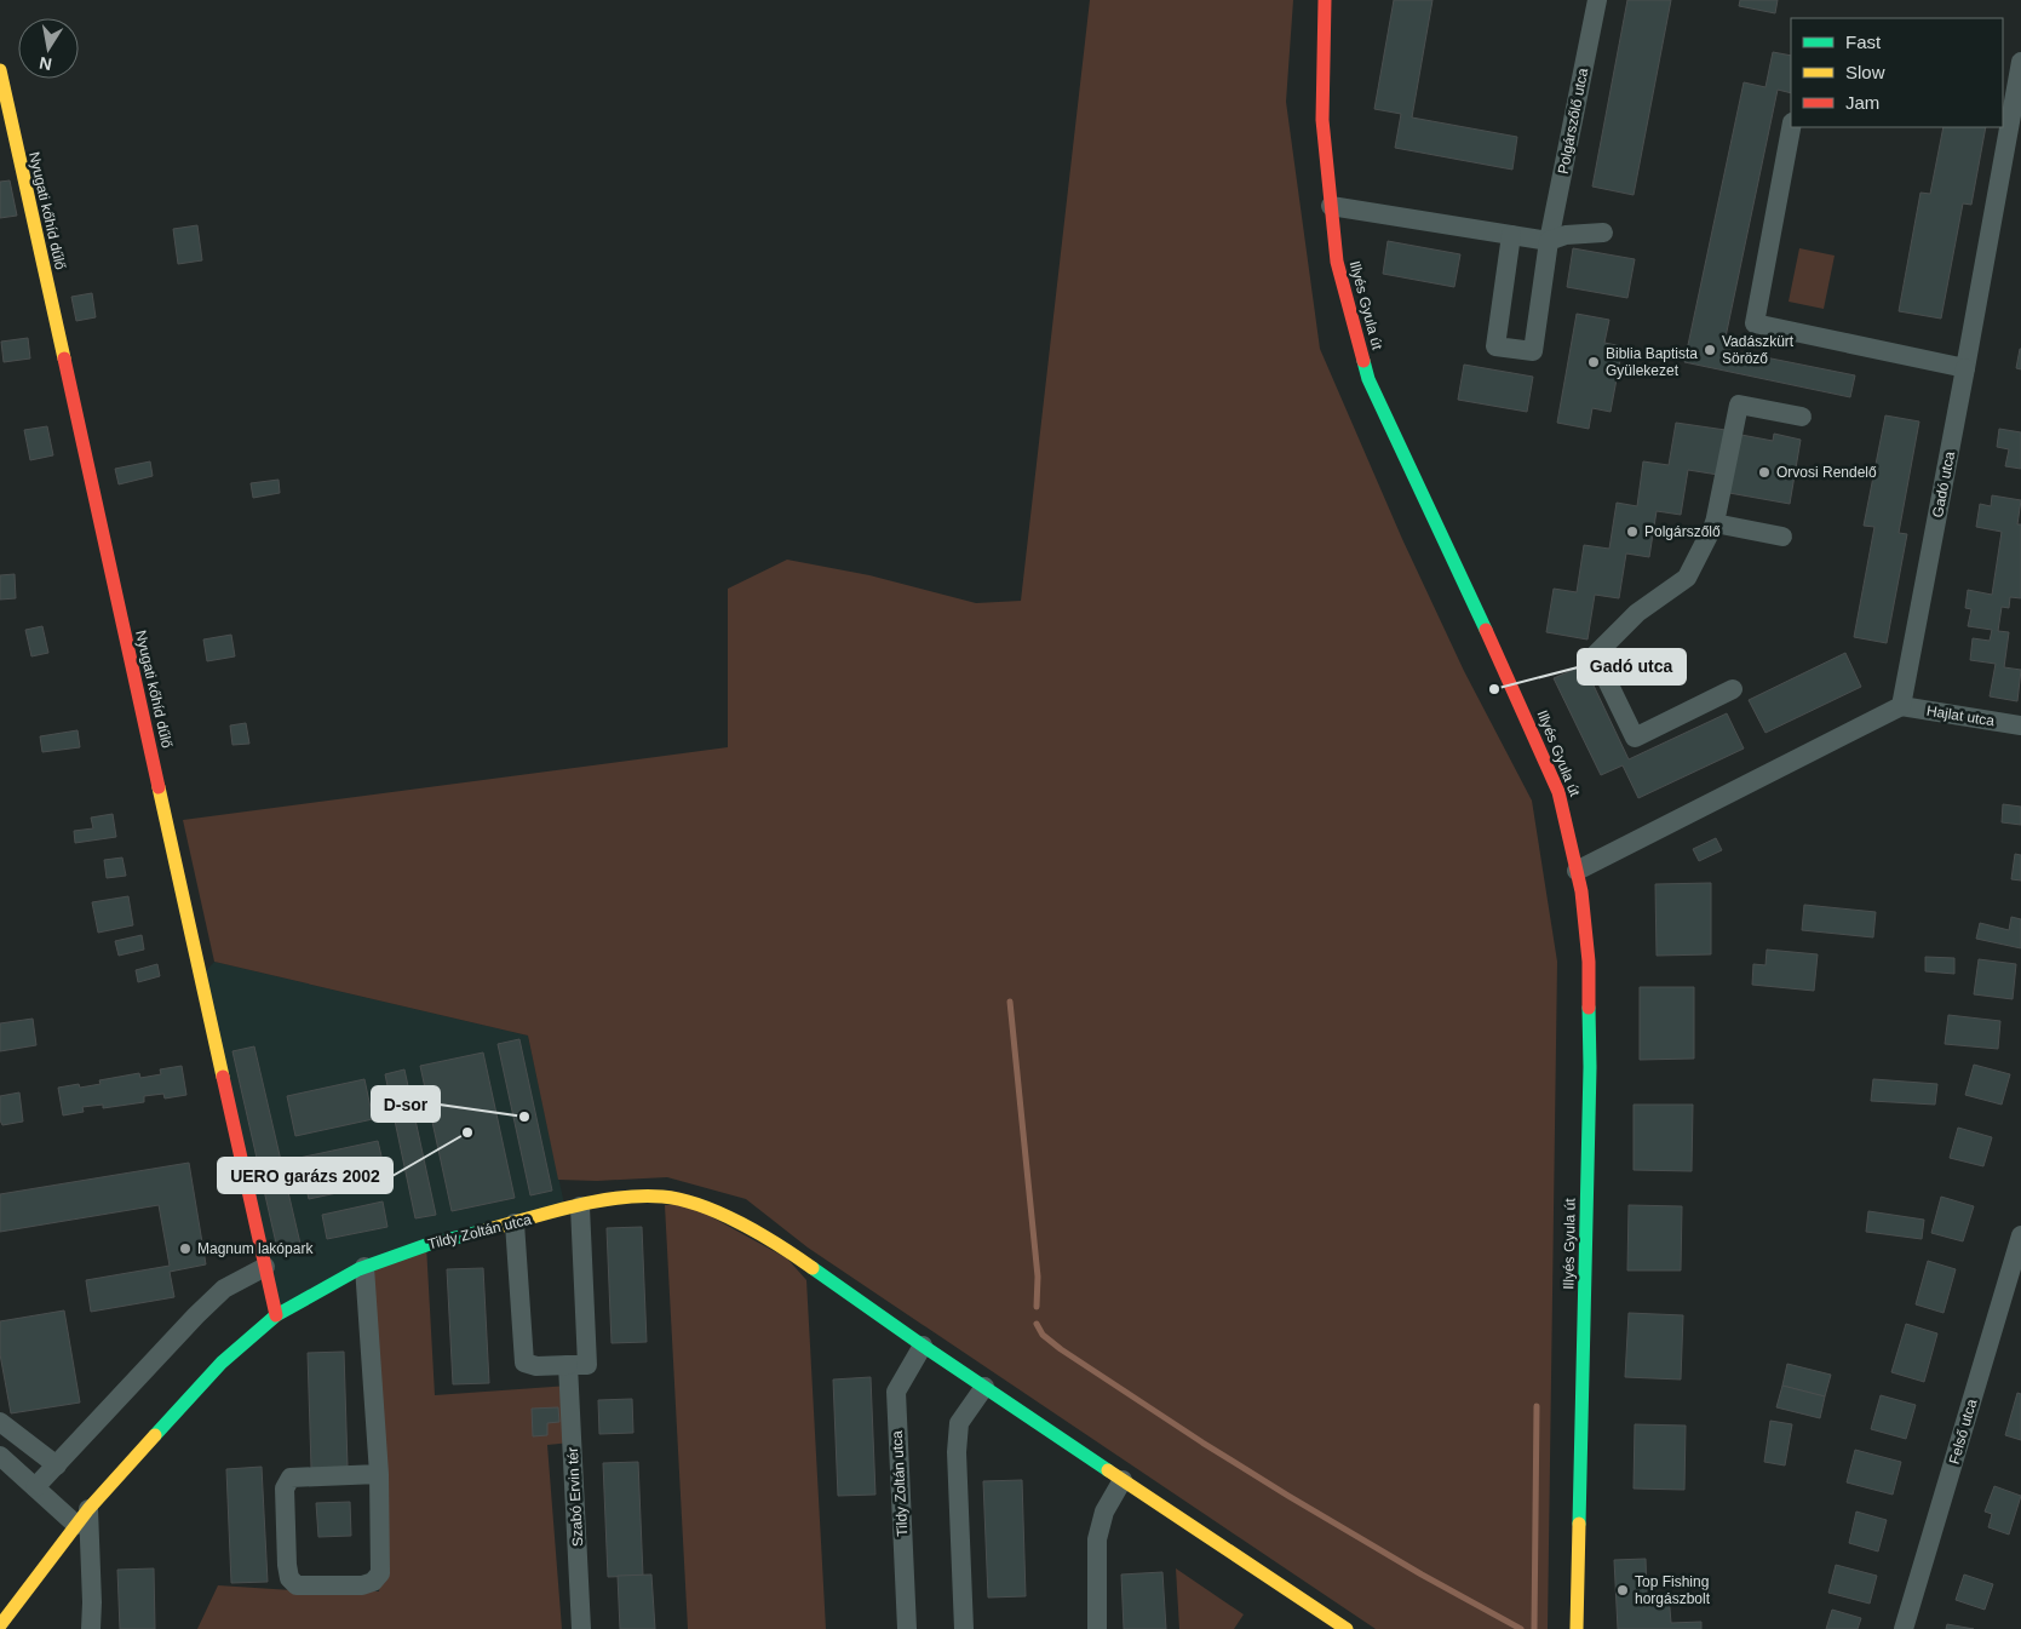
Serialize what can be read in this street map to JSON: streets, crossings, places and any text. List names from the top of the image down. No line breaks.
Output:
{"streets":{"street":["Polgárszőlő utca","Nyugati kőhíd dűlő","Illyés Gyula út","Gadó utca","Hajlat utca","Tildy Zoltán utca","Felső utca","Szabó Ervin tér"]},"crossings":[["Nyugati kőhíd dűlő","Tildy Zoltán utca"],["Gadó utca","Hajlat utca"]],"places":["Vadászkürt Söröző","Biblia Baptista Gyülekezet","Orvosi Rendelő","Polgárszőlő","Gadó utca","D-sor","UERO garázs 2002","Magnum lakópark","Top Fishing horgászbolt"],"legend":["Fast","Slow","Jam"],"north":"bottom"}
